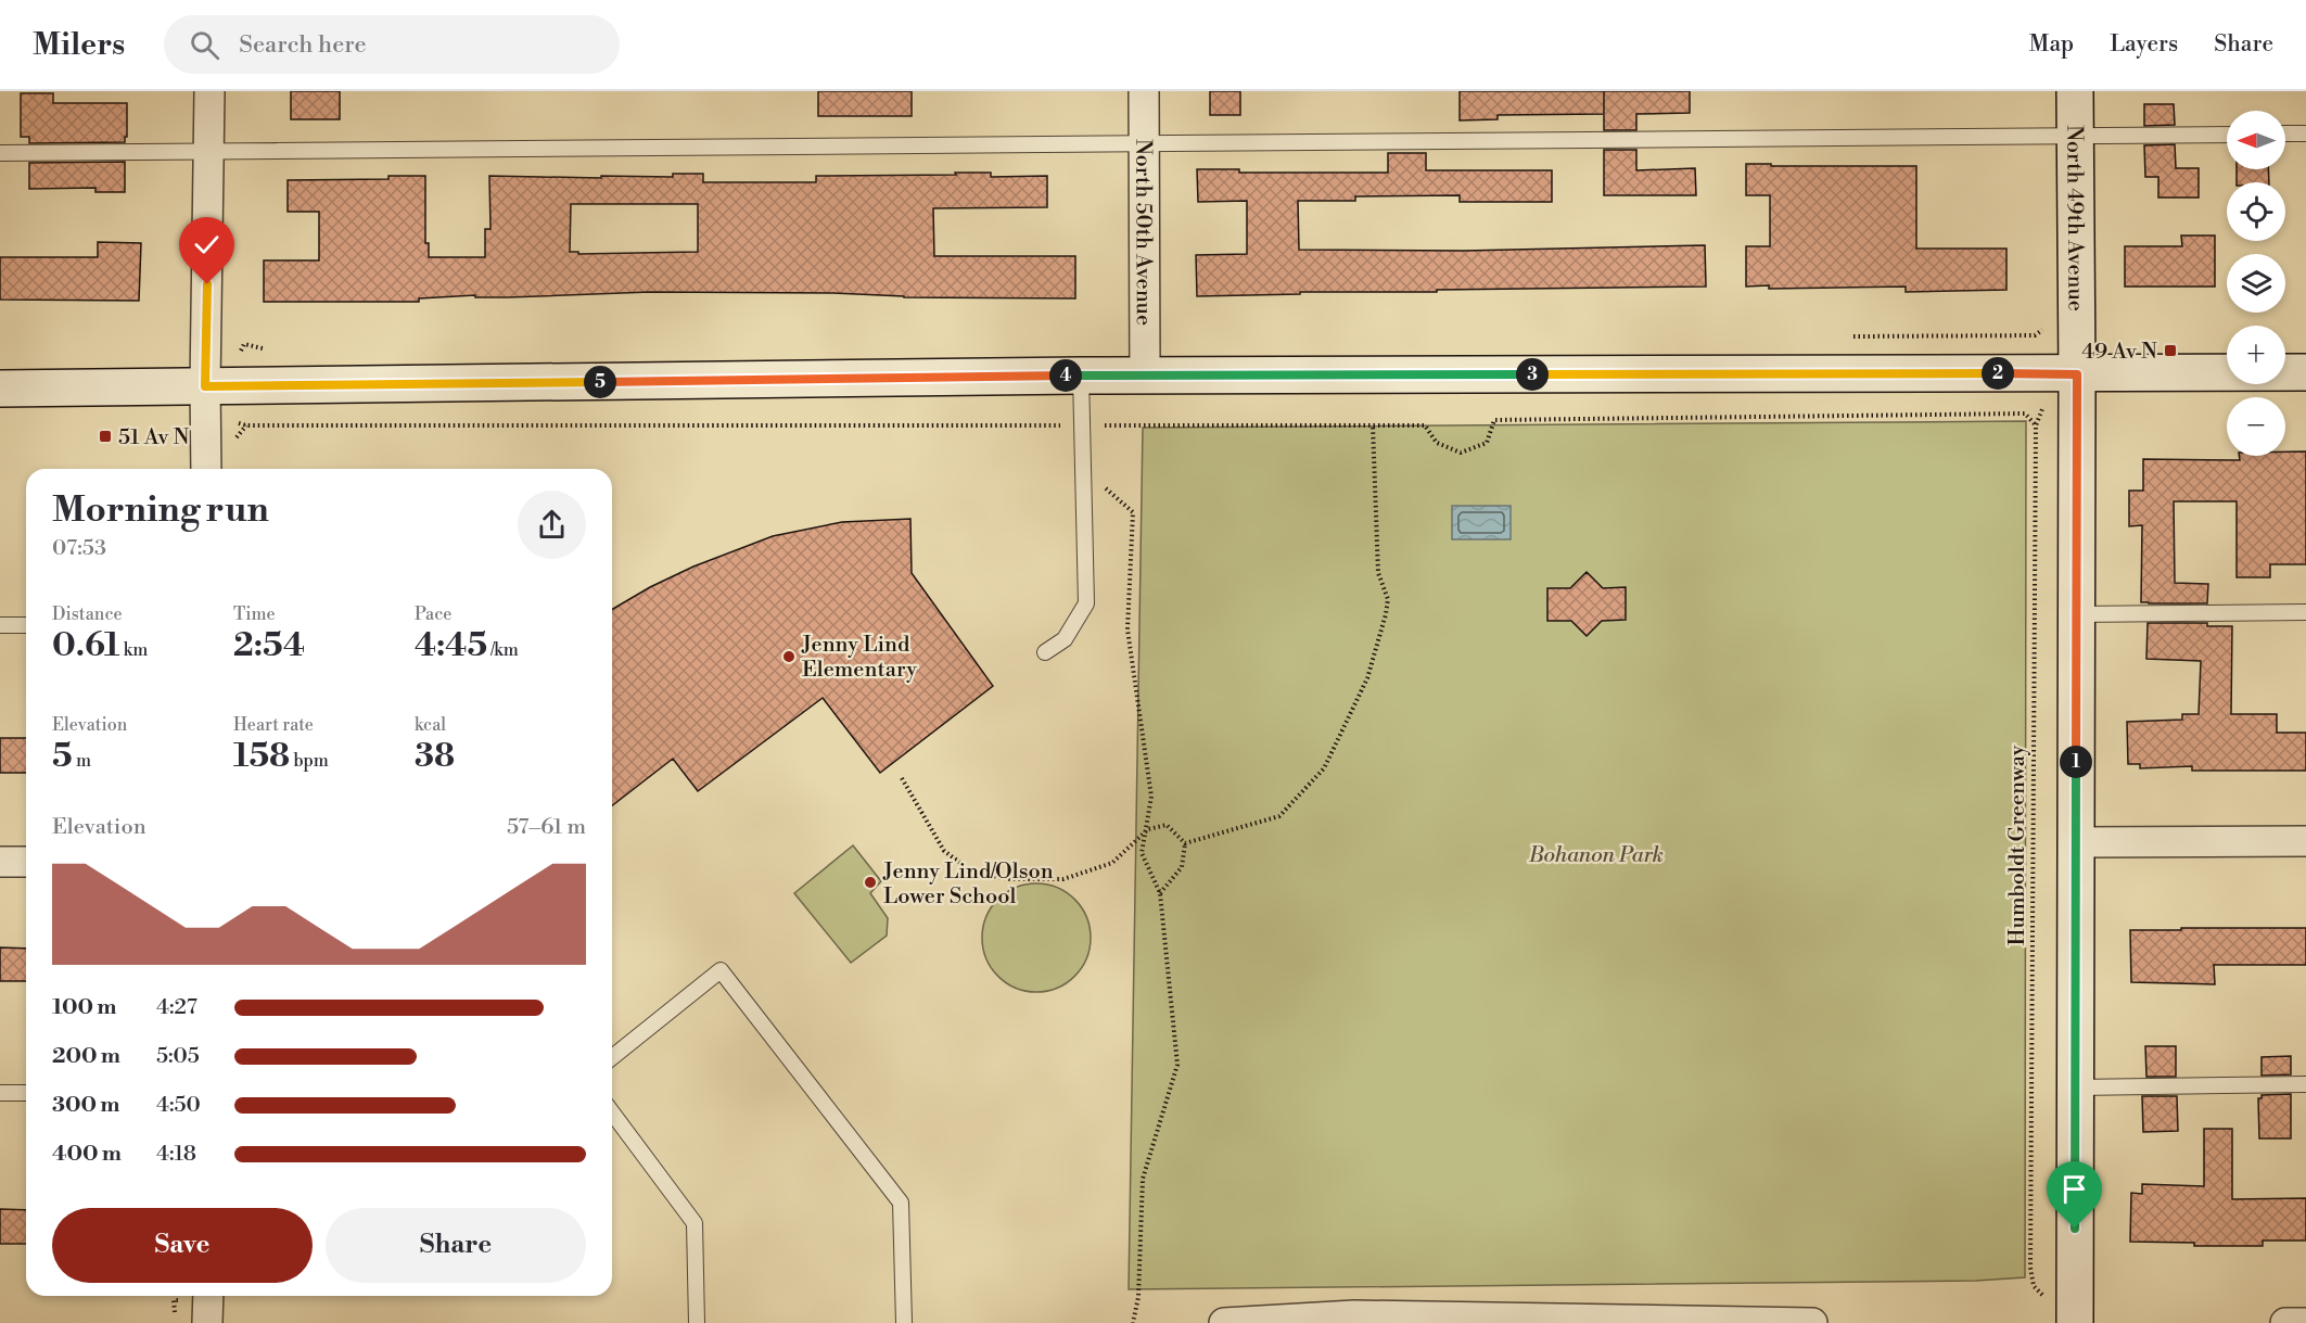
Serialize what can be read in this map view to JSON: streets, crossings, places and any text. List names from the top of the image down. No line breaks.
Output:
{"streets":{"street":["North 49th Avenue","North 50th Avenue"],"path":["Humboldt Greenway"]},"parks":["Bohanon Park"],"places":{"transit":["49 Av N","51 Av N"],"other":["Jenny Lind Elementary","Jenny Lind/Olson Lower School"]},"north":"left","page":{"header":"Milers","search":"Search here","nav":["Map","Layers","Share"],"map_buttons":["+","−"],"pins":["2","3","4","5","1"],"heading":["Morning run","07:53"],"stats":[["Distance","0.61 km"],["Time","2:54"],["Pace","4:45 /km"],["Elevation","5 m"],["Heart rate","158 bpm"],["kcal","38"]],"chart":["Elevation","57–61 m"],"list":[{"name":"100 m","note":"4:27"},{"name":"200 m","note":"5:05"},{"name":"300 m","note":"4:50"},{"name":"400 m","note":"4:18"}],"buttons":["Save","Share"]}}
